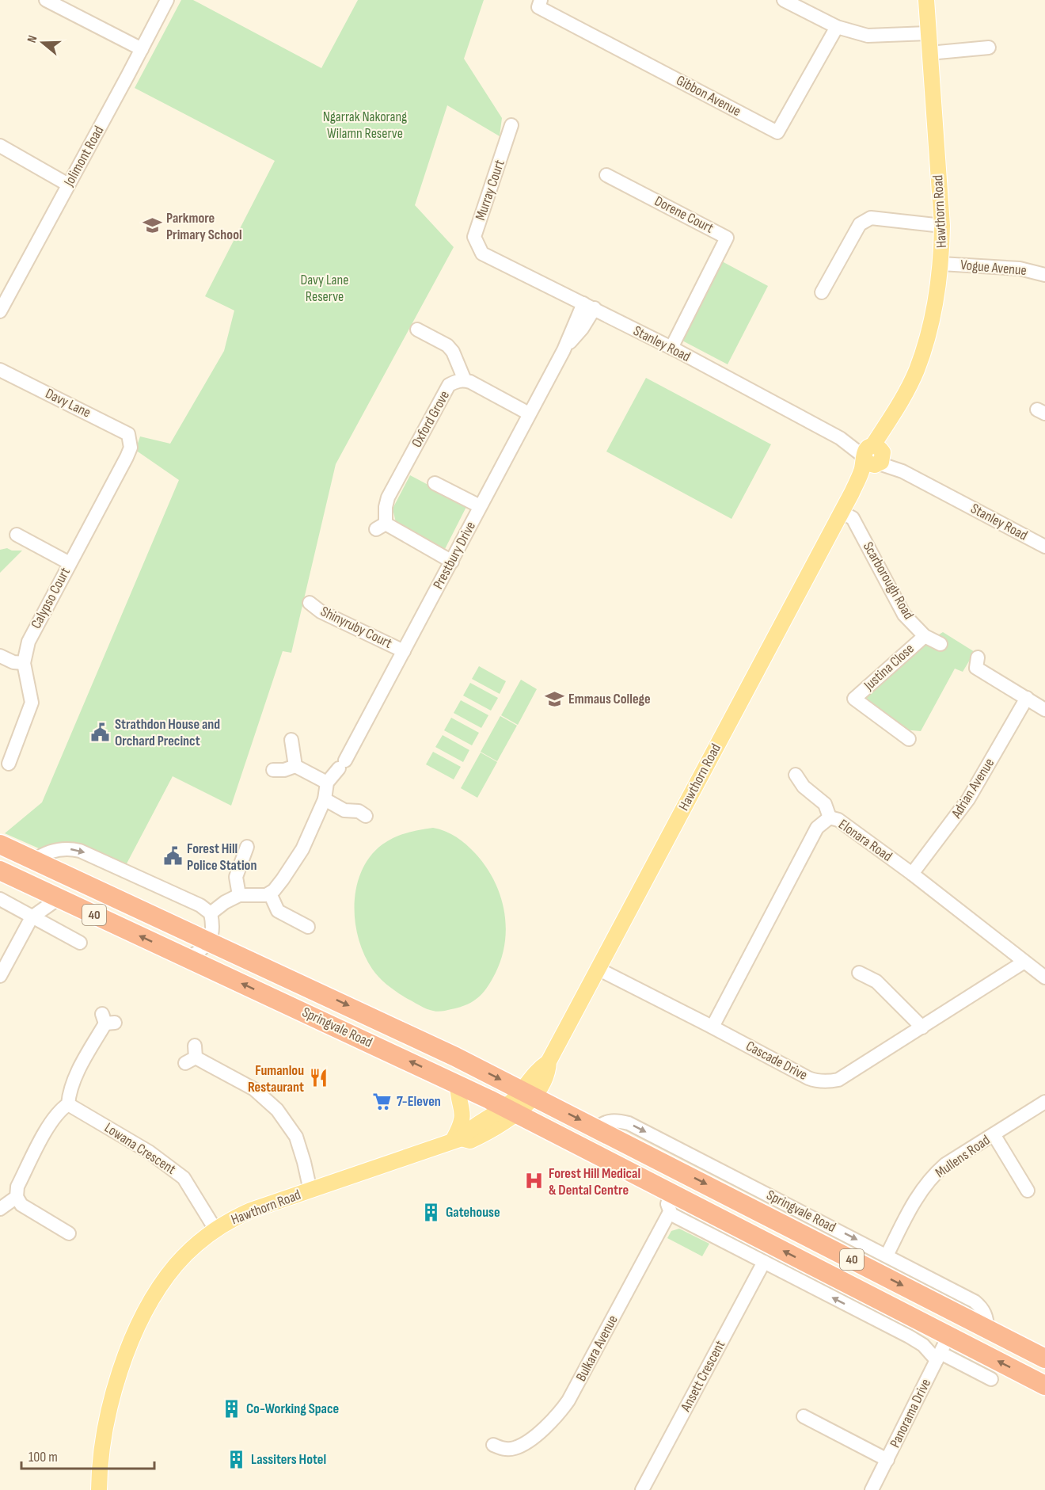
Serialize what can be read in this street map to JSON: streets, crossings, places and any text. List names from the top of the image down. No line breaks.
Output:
{"streets":{"highway":["40","Springvale Road"],"main road":["Hawthorn Road"],"street":["Gibbon Avenue","Jolimont Road","Murray Court","Dorene Court","Vogue Avenue","Stanley Road","Davy Lane","Oxford Grove","Prestbury Drive","Scarborough Road","Calypso Court","Shinyruby Court","Justina Close","Adrian Avenue","Elonara Road","Cascade Drive","Lowana Crescent","Mullens Road","Bulkara Avenue","Ansett Crescent","Panorama Drive"]},"crossings":[["Murray Court","Stanley Road"],["Hawthorn Road","Vogue Avenue"],["Hawthorn Road","Stanley Road"],["Hawthorn Road","Scarborough Road"],["Hawthorn Road","Springvale Road"],["Hawthorn Road","Cascade Drive"],["Hawthorn Road","Lowana Crescent"],["Dorene Court","Stanley Road"],["Stanley Road","Prestbury Drive"],["Davy Lane","Calypso Court"],["Oxford Grove","Prestbury Drive"],["Prestbury Drive","Shinyruby Court"],["Scarborough Road","Justina Close"],["Adrian Avenue","Elonara Road"],["Elonara Road","Cascade Drive"],["Springvale Road","Mullens Road"],["Springvale Road","Panorama Drive"]],"parks":["Ngarrak Nakorang Wilamn Reserve","Davy Lane Reserve"],"places":{"school or university":["Parkmore Primary School","Emmaus College"],"public building":["Strathdon House and Orchard Precinct","Forest Hill Police Station"],"restaurant":["Fumanlou Restaurant"],"supermarket":["7-Eleven"],"hospital":["Forest Hill Medical & Dental Centre"],"building":["Gatehouse","Co-Working Space","Lassiters Hotel"]},"scale_bar":"100 m","north":"left"}
